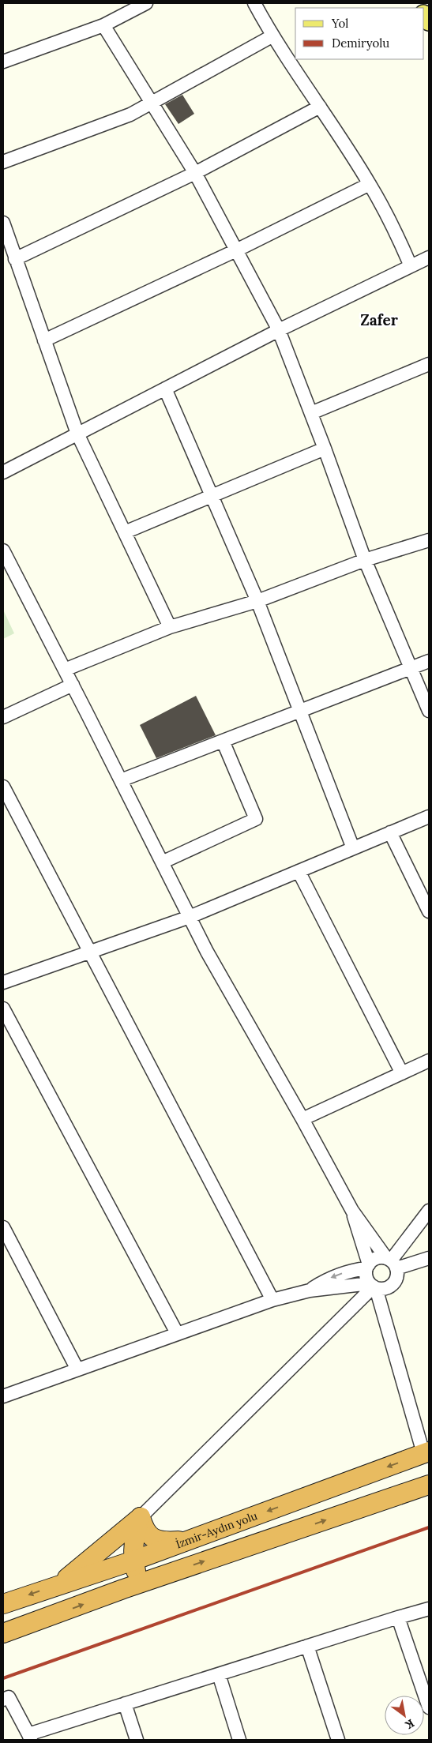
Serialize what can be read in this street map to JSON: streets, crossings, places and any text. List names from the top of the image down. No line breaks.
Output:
{"streets":{"highway":["İzmir-Aydın yolu"]},"districts":["Zafer"],"legend":["Yol","Demiryolu"],"north":"bottom right"}
